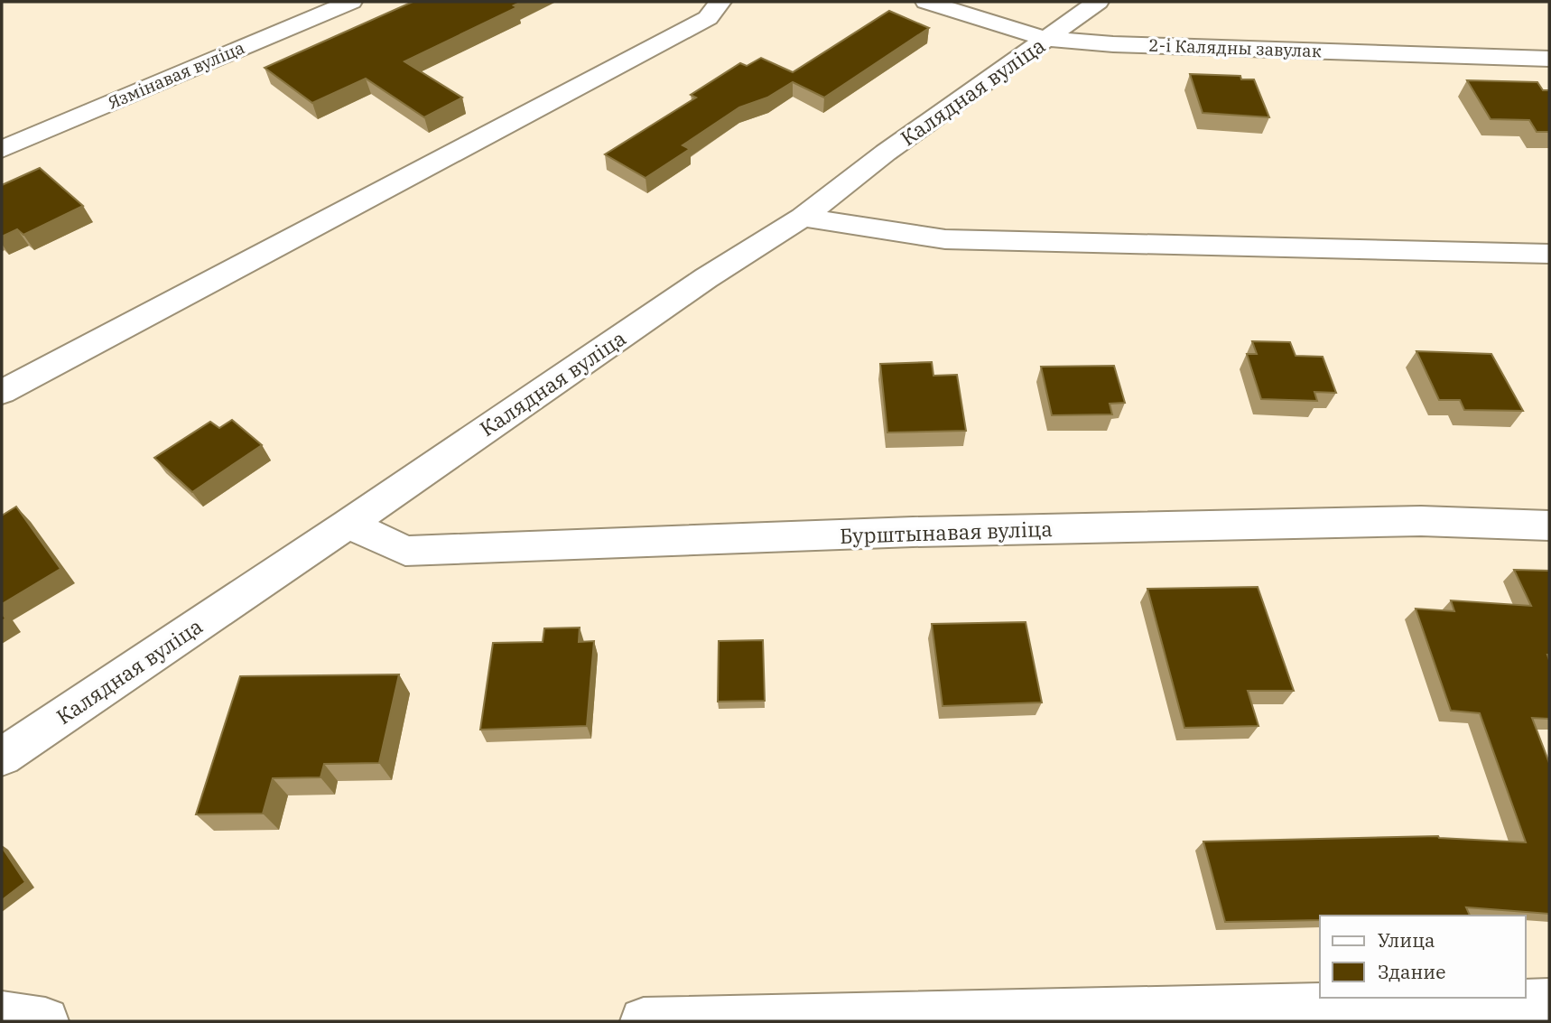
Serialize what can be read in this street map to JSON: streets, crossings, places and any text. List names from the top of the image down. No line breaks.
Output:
{"streets":{"street":["2-і Калядны завулак","Язмінавая вуліца","Калядная вуліца","Бурштынавая вуліца"]},"crossings":[["2-і Калядны завулак","Калядная вуліца"],["Калядная вуліца","Бурштынавая вуліца"]],"legend":["Улица","Здание"]}
